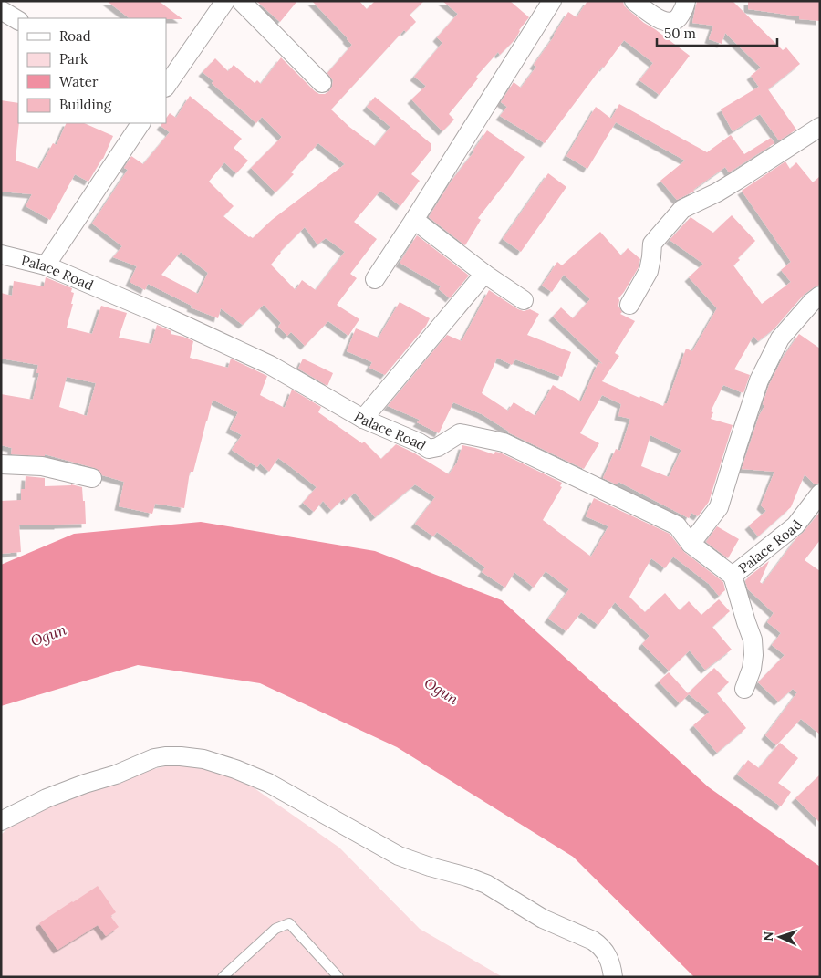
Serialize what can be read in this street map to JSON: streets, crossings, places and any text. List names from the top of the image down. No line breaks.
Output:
{"streets":{"street":["Palace Road"]},"water":["Ogun"],"legend":["Road","Park","Water","Building"],"scale_bar":"50 m","north":"left"}
